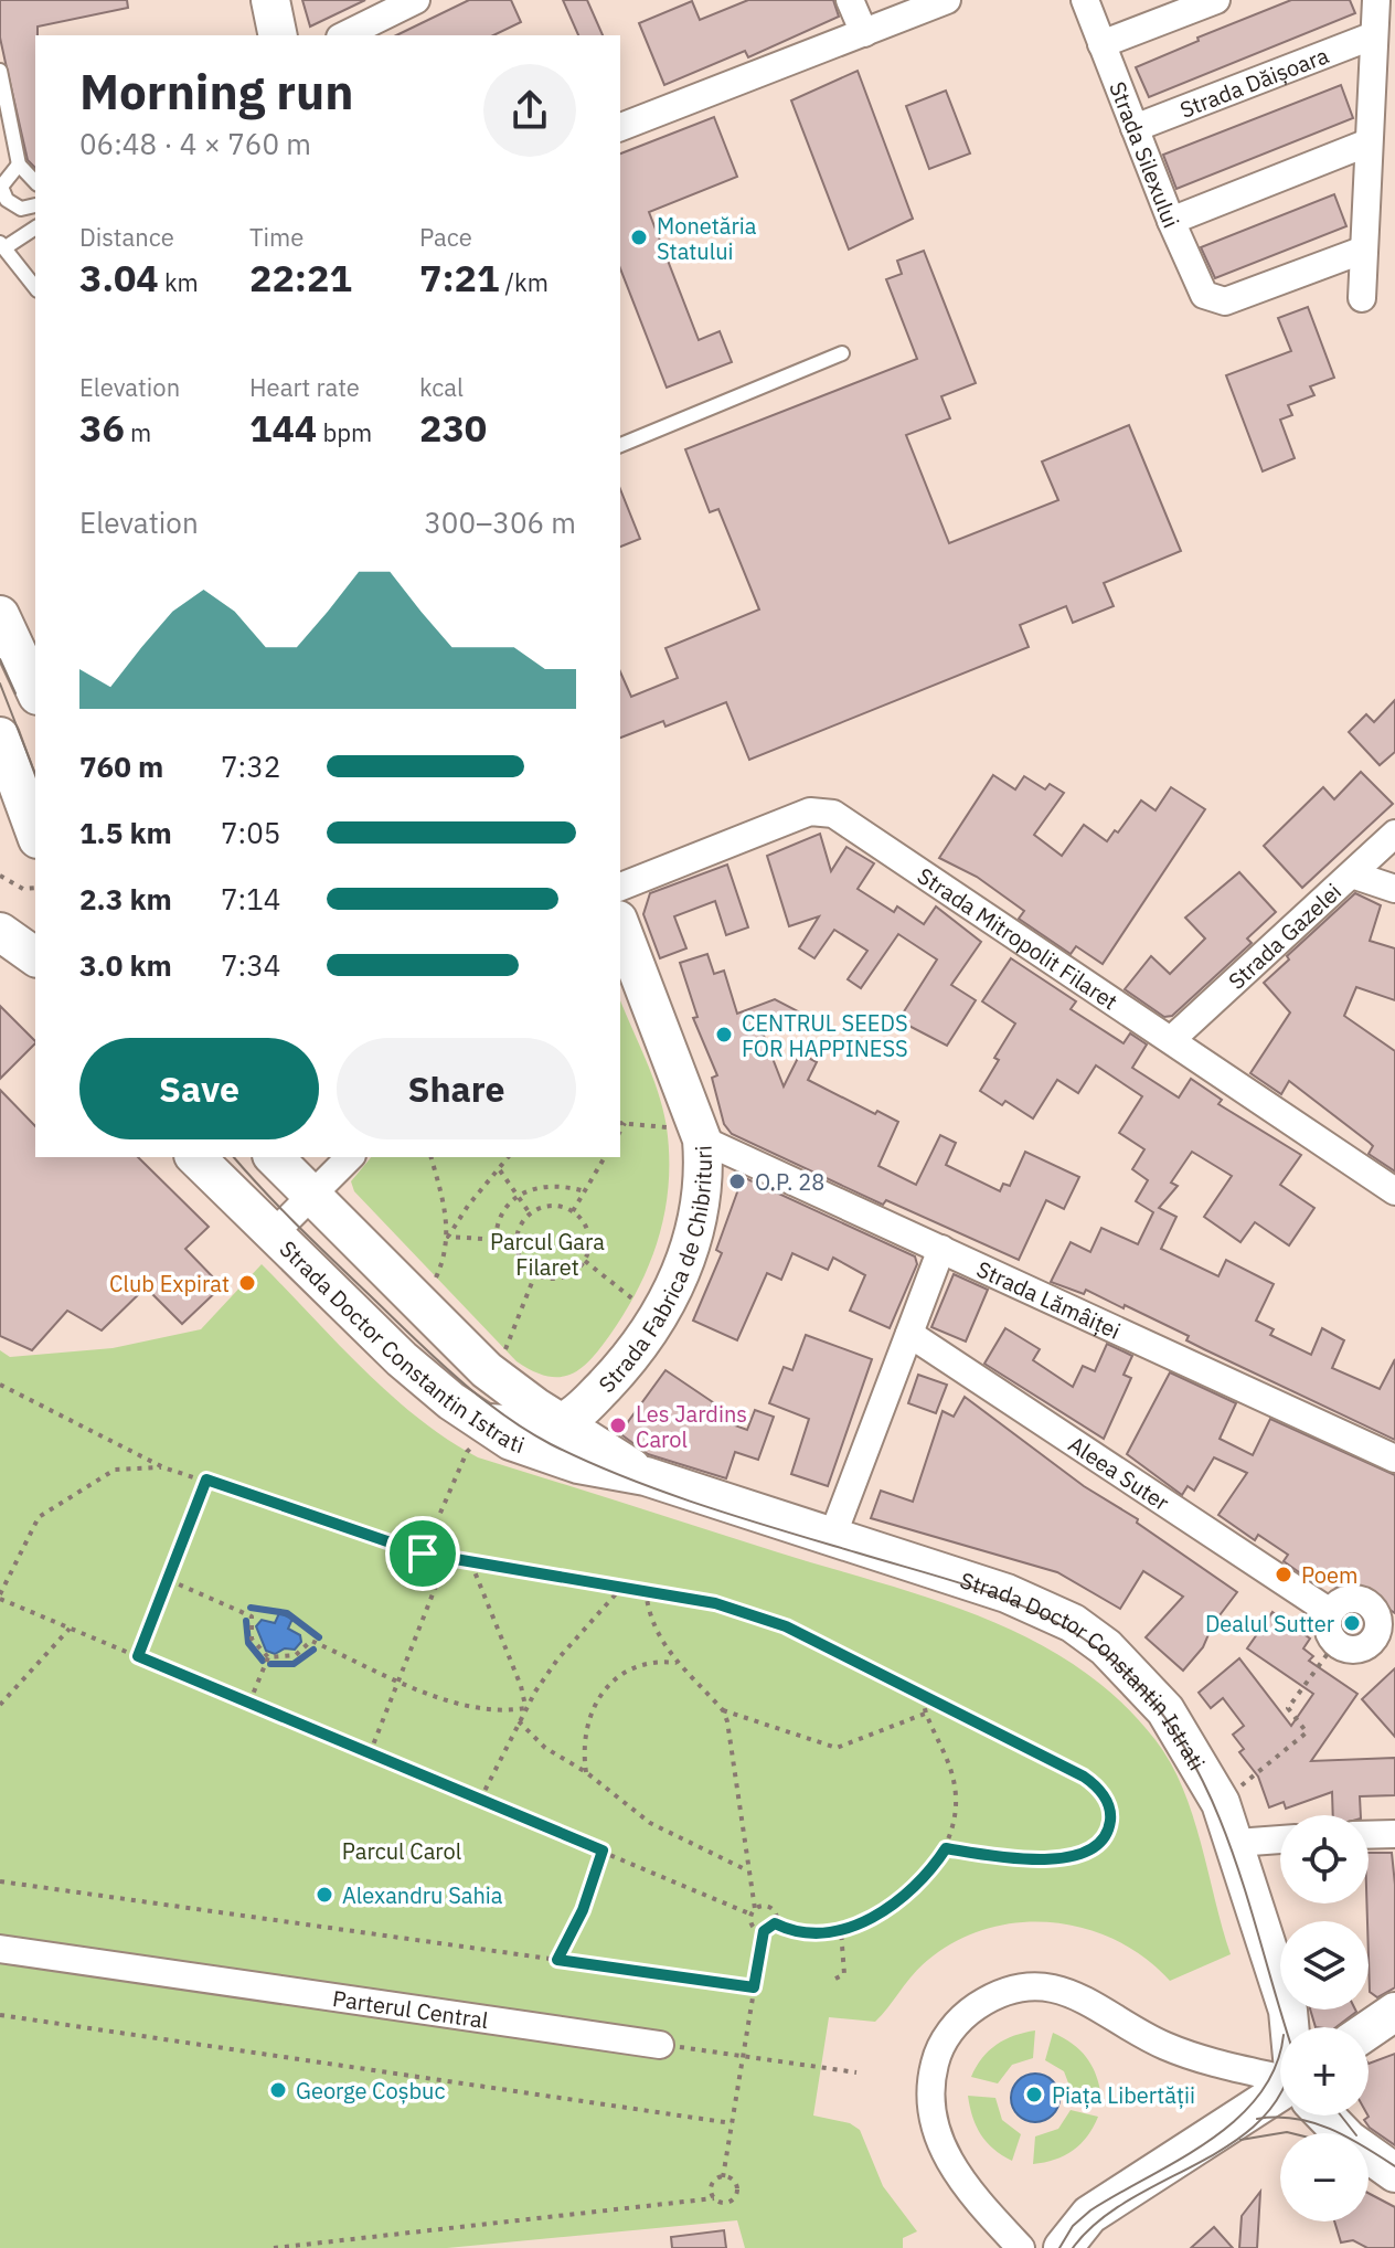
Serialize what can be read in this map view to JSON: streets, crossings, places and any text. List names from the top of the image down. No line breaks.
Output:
{"streets":{"main road":["Strada Fabrica de Chibrituri","Strada Doctor Constantin Istrati"],"street":["Strada Dăișoara","Strada Silexului","Strada Mitropolit Filaret","Strada Gazelei","Strada Lămâiței","Aleea Suter","Parterul Central"]},"crossings":[["Strada Dăișoara","Strada Silexului"],["Strada Mitropolit Filaret","Strada Gazelei"],["Strada Fabrica de Chibrituri","Strada Lămâiței"],["Strada Fabrica de Chibrituri","Strada Doctor Constantin Istrati"]],"parks":["Parcul Gara Filaret","Parcul Carol"],"places":["Monetăria Statului","CENTRUL SEEDS FOR HAPPINESS","O.P. 28","Club Expirat","Les Jardins Carol","Poem","Dealul Sutter","Alexandru Sahia","George Coșbuc","Piața Libertății"],"page":{"heading":["Morning run","06:48 · 4 × 760 m"],"stats":[["Distance","3.04 km"],["Time","22:21"],["Pace","7:21 /km"],["Elevation","36 m"],["Heart rate","144 bpm"],["kcal","230"]],"chart":["Elevation","300–306 m"],"list":[{"name":"760 m","note":"7:32"},{"name":"1.5 km","note":"7:05"},{"name":"2.3 km","note":"7:14"},{"name":"3.0 km","note":"7:34"}],"buttons":["Save","Share"],"map_buttons":["+","−"]}}
